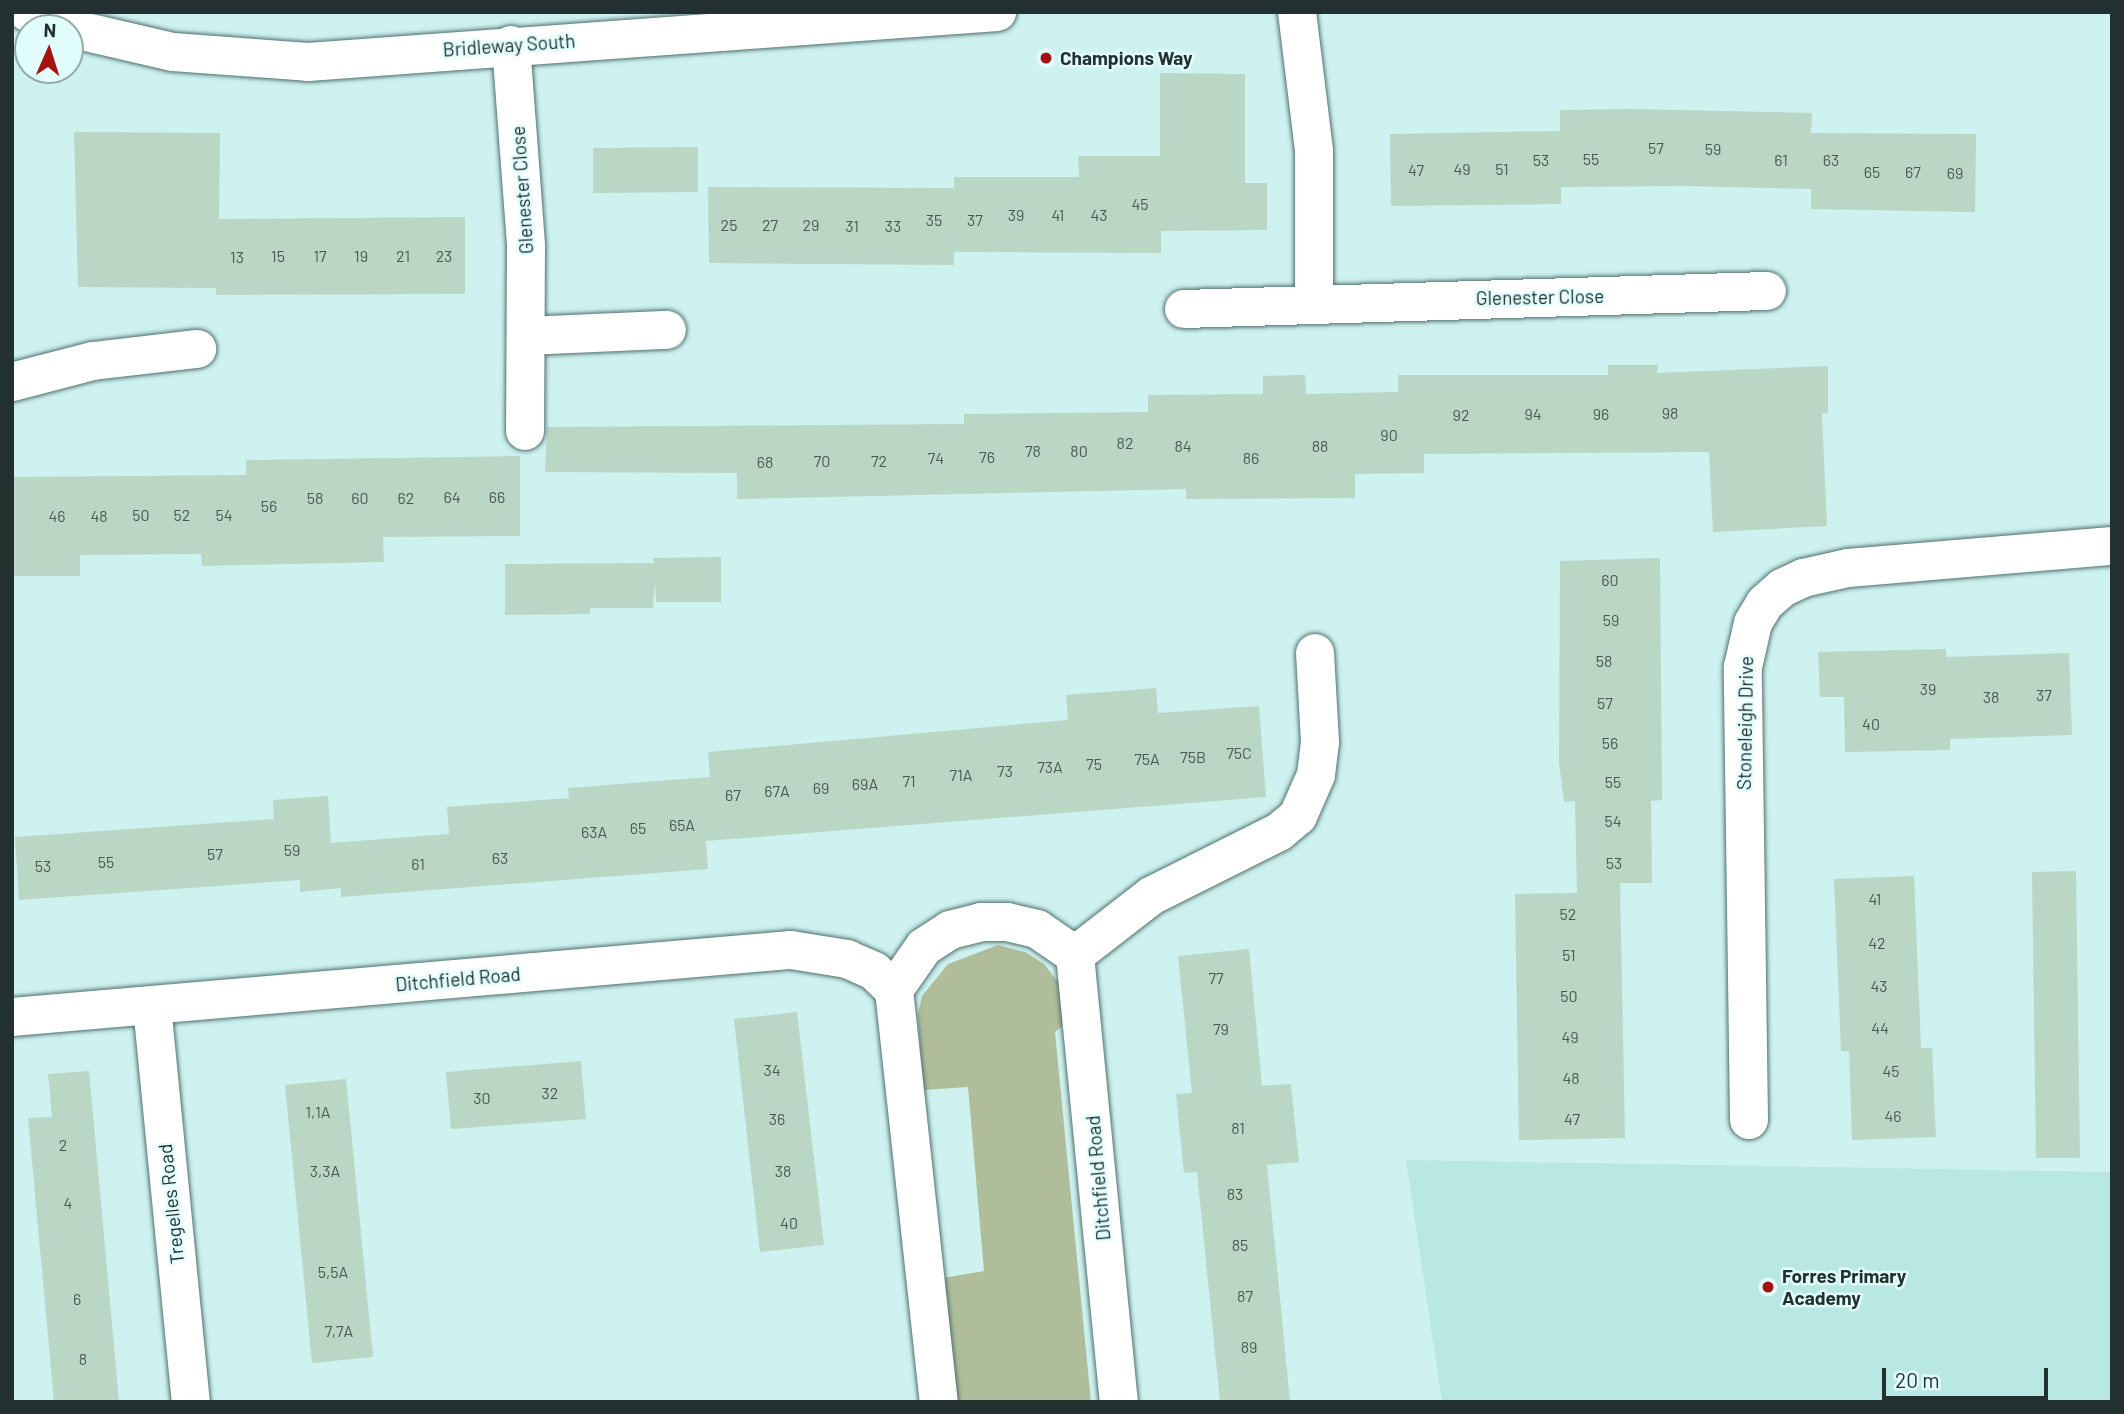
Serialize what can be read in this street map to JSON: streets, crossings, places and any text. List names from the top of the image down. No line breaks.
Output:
{"streets":{"street":["Bridleway South","Glenester Close","Stoneleigh Drive","Ditchfield Road","Tregelles Road"]},"crossings":[["Bridleway South","Glenester Close"],["Ditchfield Road","Tregelles Road"]],"places":["Champions Way","Forres Primary Academy"],"house_numbers":["57","59","55","53","61","63","49","51","47","65","67","69","45","39","41","43","35","37","25","27","29","31","33","15","17","19","21","23","13","98","94","96","92","90","82","84","88","78","80","76","74","86","70","72","68","64","66","58","60","62","56","50","52","54","46","48","60","59","58","39","37","38","57","40","56","75C","75B","75A","75","73A","73","71A","71","55","69A","69","67A","67","54","65A","65","63A","59","57","63","55","53","61","53","41","52","42","51","77","43","50","44","79","49","34","45","48","32","30","1,1A","46","36","47","81","2","3,3A","38","83","4","40","85","5,5A","87","6","7,7A","89","8"],"scale_bar":"20 m","north":"top"}
